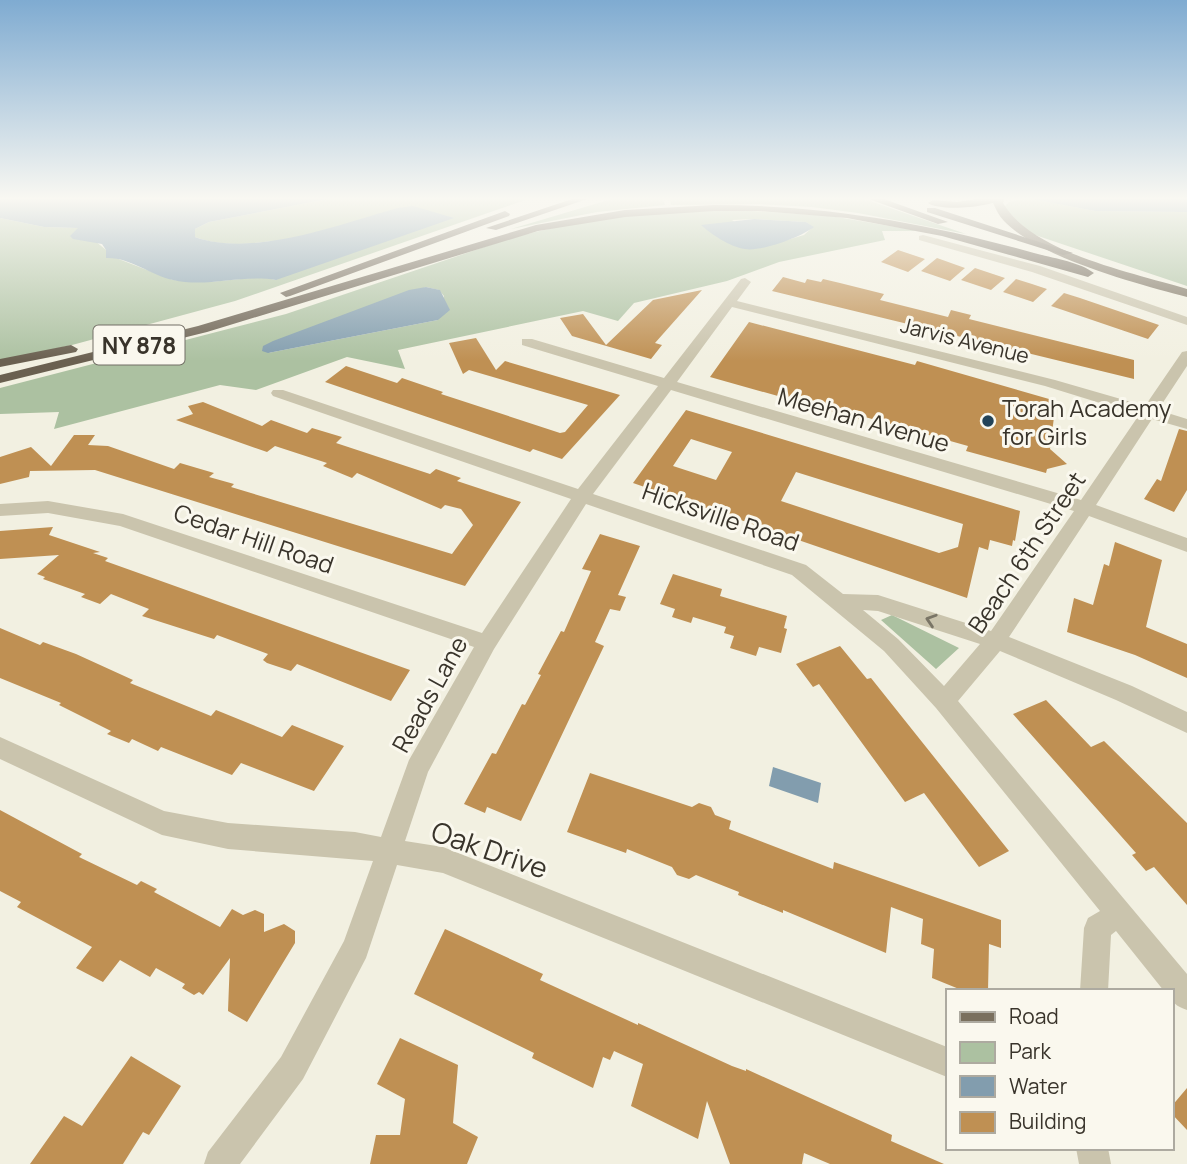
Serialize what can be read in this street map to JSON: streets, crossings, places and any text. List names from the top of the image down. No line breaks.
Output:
{"streets":{"highway":["NY 878"],"street":["Jarvis Avenue","Meehan Avenue","Hicksville Road","Cedar Hill Road","Beach 6th Street","Reads Lane","Oak Drive"]},"crossings":[["Jarvis Avenue","Beach 6th Street"],["Jarvis Avenue","Reads Lane"],["Meehan Avenue","Beach 6th Street"],["Meehan Avenue","Reads Lane"],["Hicksville Road","Beach 6th Street"],["Hicksville Road","Reads Lane"],["Cedar Hill Road","Reads Lane"],["Reads Lane","Oak Drive"]],"places":["Torah Academy for Girls"],"legend":["Road","Park","Water","Building"]}
